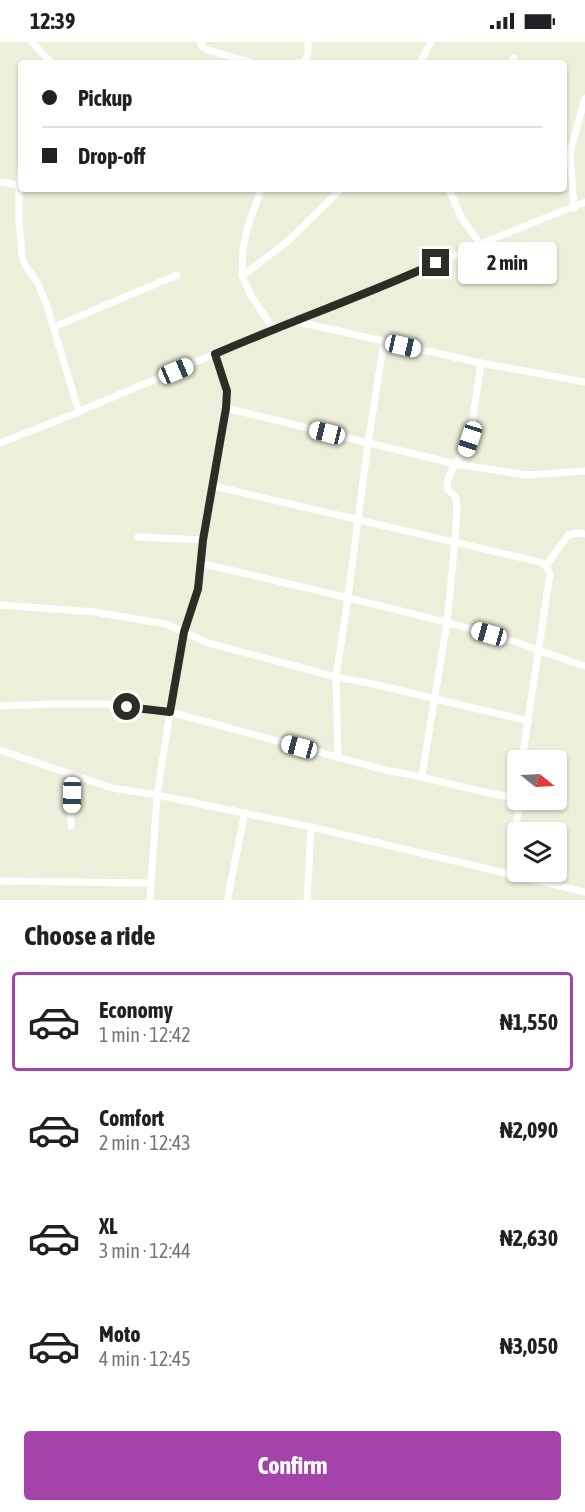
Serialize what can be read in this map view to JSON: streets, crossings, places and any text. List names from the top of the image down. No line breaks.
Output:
{"north":"right","page":{"status":"12:39","banner":["Pickup","Drop-off"],"bubble":"2 min","heading":"Choose a ride","list":[{"name":"Economy","note":"1 min · 12:42","value":"₦1,550"},{"name":"Comfort","note":"2 min · 12:43","value":"₦2,090"},{"name":"XL","note":"3 min · 12:44","value":"₦2,630"},{"name":"Moto","note":"4 min · 12:45","value":"₦3,050"}],"buttons":"Confirm"}}
